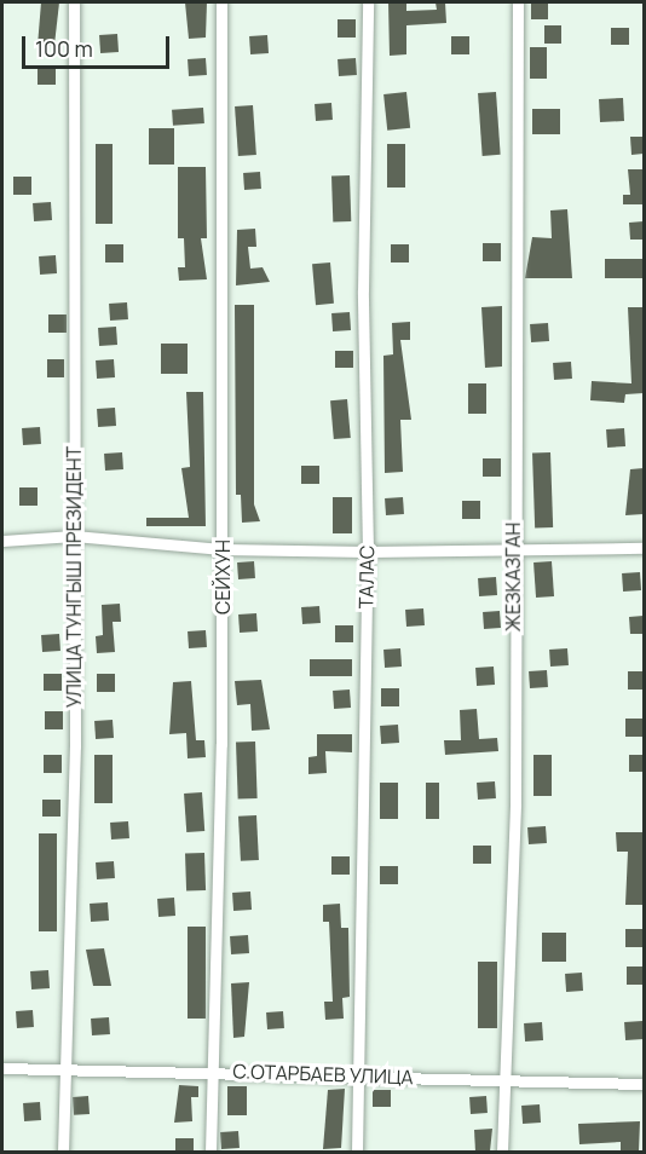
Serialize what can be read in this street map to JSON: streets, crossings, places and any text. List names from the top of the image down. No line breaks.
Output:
{"streets":{"street":["УЛИЦА ТУНГЫШ ПРЕЗИДЕНТ","СЕЙХУН","ТАЛАС","ЖЕЗКАЗГАН","С.ОТАРБАЕВ УЛИЦА"]},"crossings":[["УЛИЦА ТУНГЫШ ПРЕЗИДЕНТ","С.ОТАРБАЕВ УЛИЦА"],["СЕЙХУН","С.ОТАРБАЕВ УЛИЦА"],["ТАЛАС","С.ОТАРБАЕВ УЛИЦА"],["ЖЕЗКАЗГАН","С.ОТАРБАЕВ УЛИЦА"]],"scale_bar":"100 m"}
